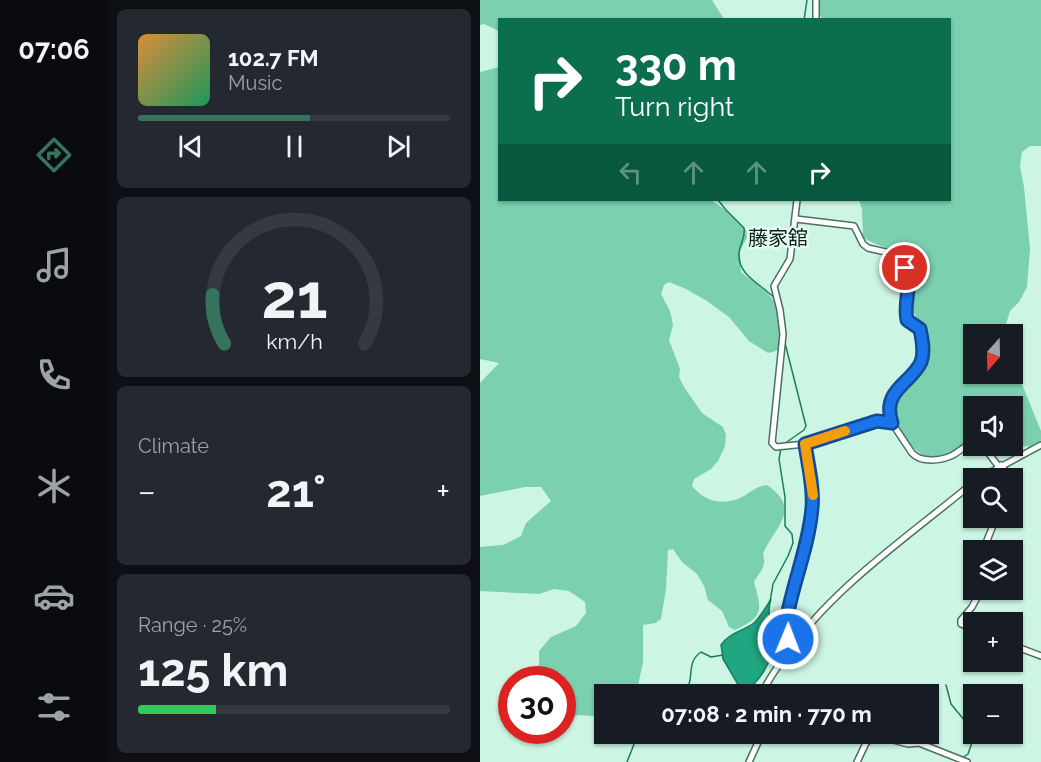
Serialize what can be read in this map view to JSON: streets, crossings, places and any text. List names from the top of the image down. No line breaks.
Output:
{"districts":["藤家舘"],"north":"bottom","page":{"tabs":"07:06","turn":["330 m","Turn right"],"song":["102.7 FM","Music"],"map_buttons":["+","−"],"tile":["Climate",["Range · 25%","125 km"]],"heat":["−","21°","+"],"limit":"30","trip":"07:08 · 2 min · 770 m","gauge":["21","km/h"]}}
